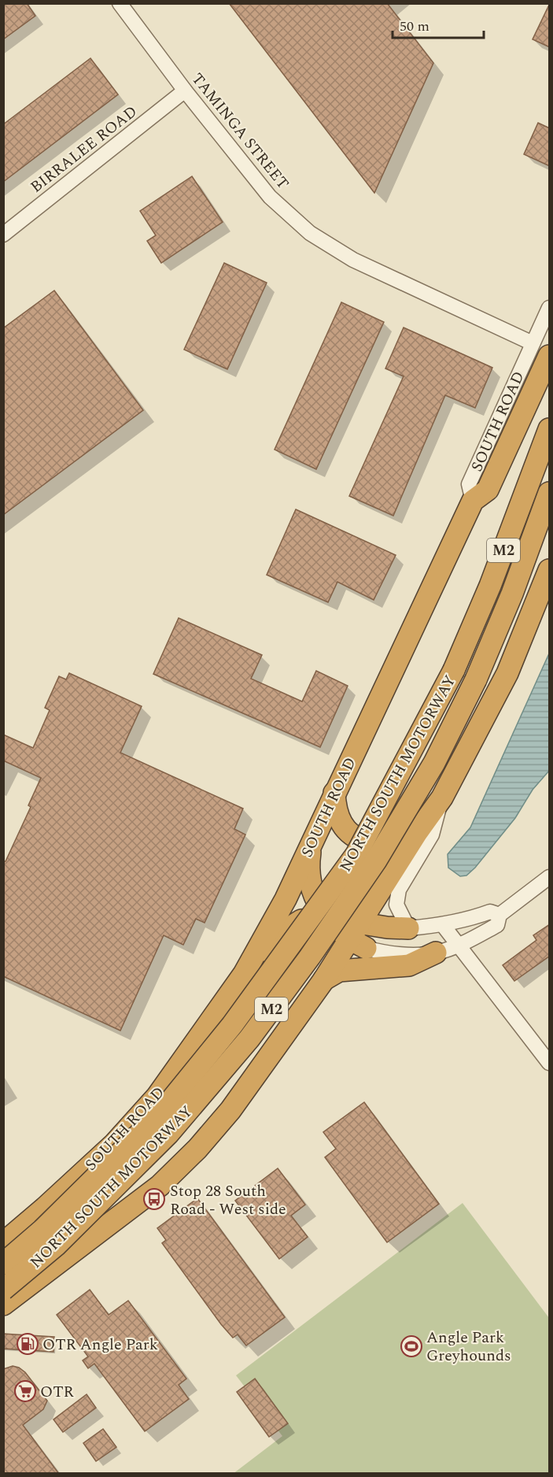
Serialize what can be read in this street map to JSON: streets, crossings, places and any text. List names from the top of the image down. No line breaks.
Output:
{"streets":{"highway":["SOUTH ROAD","M2","NORTH SOUTH MOTORWAY"],"street":["TAMINGA STREET","BIRRALEE ROAD"]},"crossings":[["TAMINGA STREET","BIRRALEE ROAD"],["TAMINGA STREET","SOUTH ROAD"]],"places":{"bus stop":["Stop 28 South Road - West side"],"fuel station":["OTR Angle Park"],"sports":["Angle Park Greyhounds"],"supermarket":["OTR"]},"scale_bar":"50 m"}
